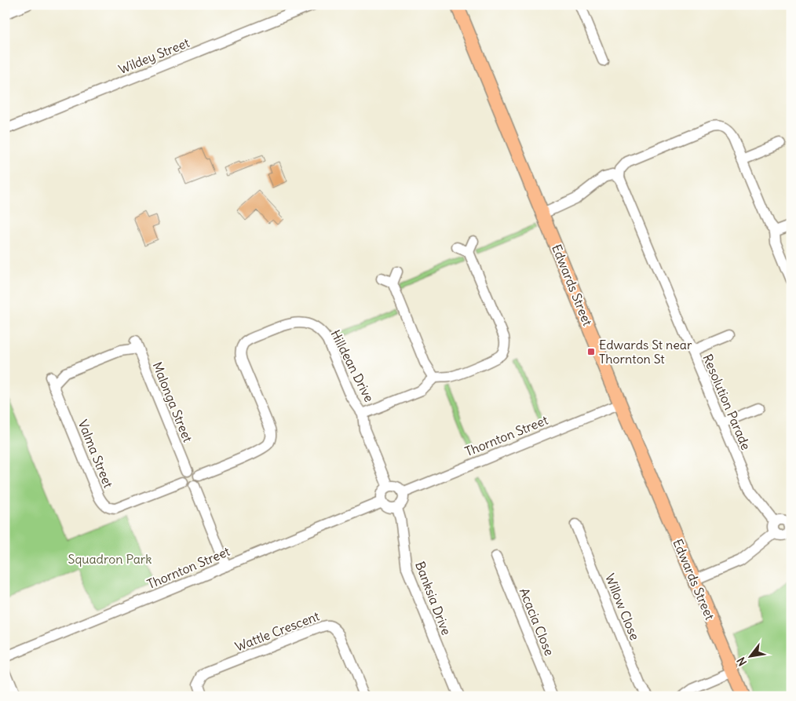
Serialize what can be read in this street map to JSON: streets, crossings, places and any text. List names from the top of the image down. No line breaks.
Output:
{"streets":{"main road":["Edwards Street"],"street":["Wildey Street","Hilldean Drive","Malonga Street","Resolution Parade","Thornton Street","Valma Street","Banksia Drive","Willow Close","Acacia Close","Wattle Crescent"]},"crossings":[["Edwards Street","Thornton Street"],["Hilldean Drive","Malonga Street"],["Hilldean Drive","Thornton Street"],["Hilldean Drive","Valma Street"],["Hilldean Drive","Banksia Drive"],["Malonga Street","Valma Street"],["Thornton Street","Banksia Drive"]],"parks":["Squadron Park"],"places":{"transit":["Edwards St near Thornton St"]},"north":"bottom left"}
